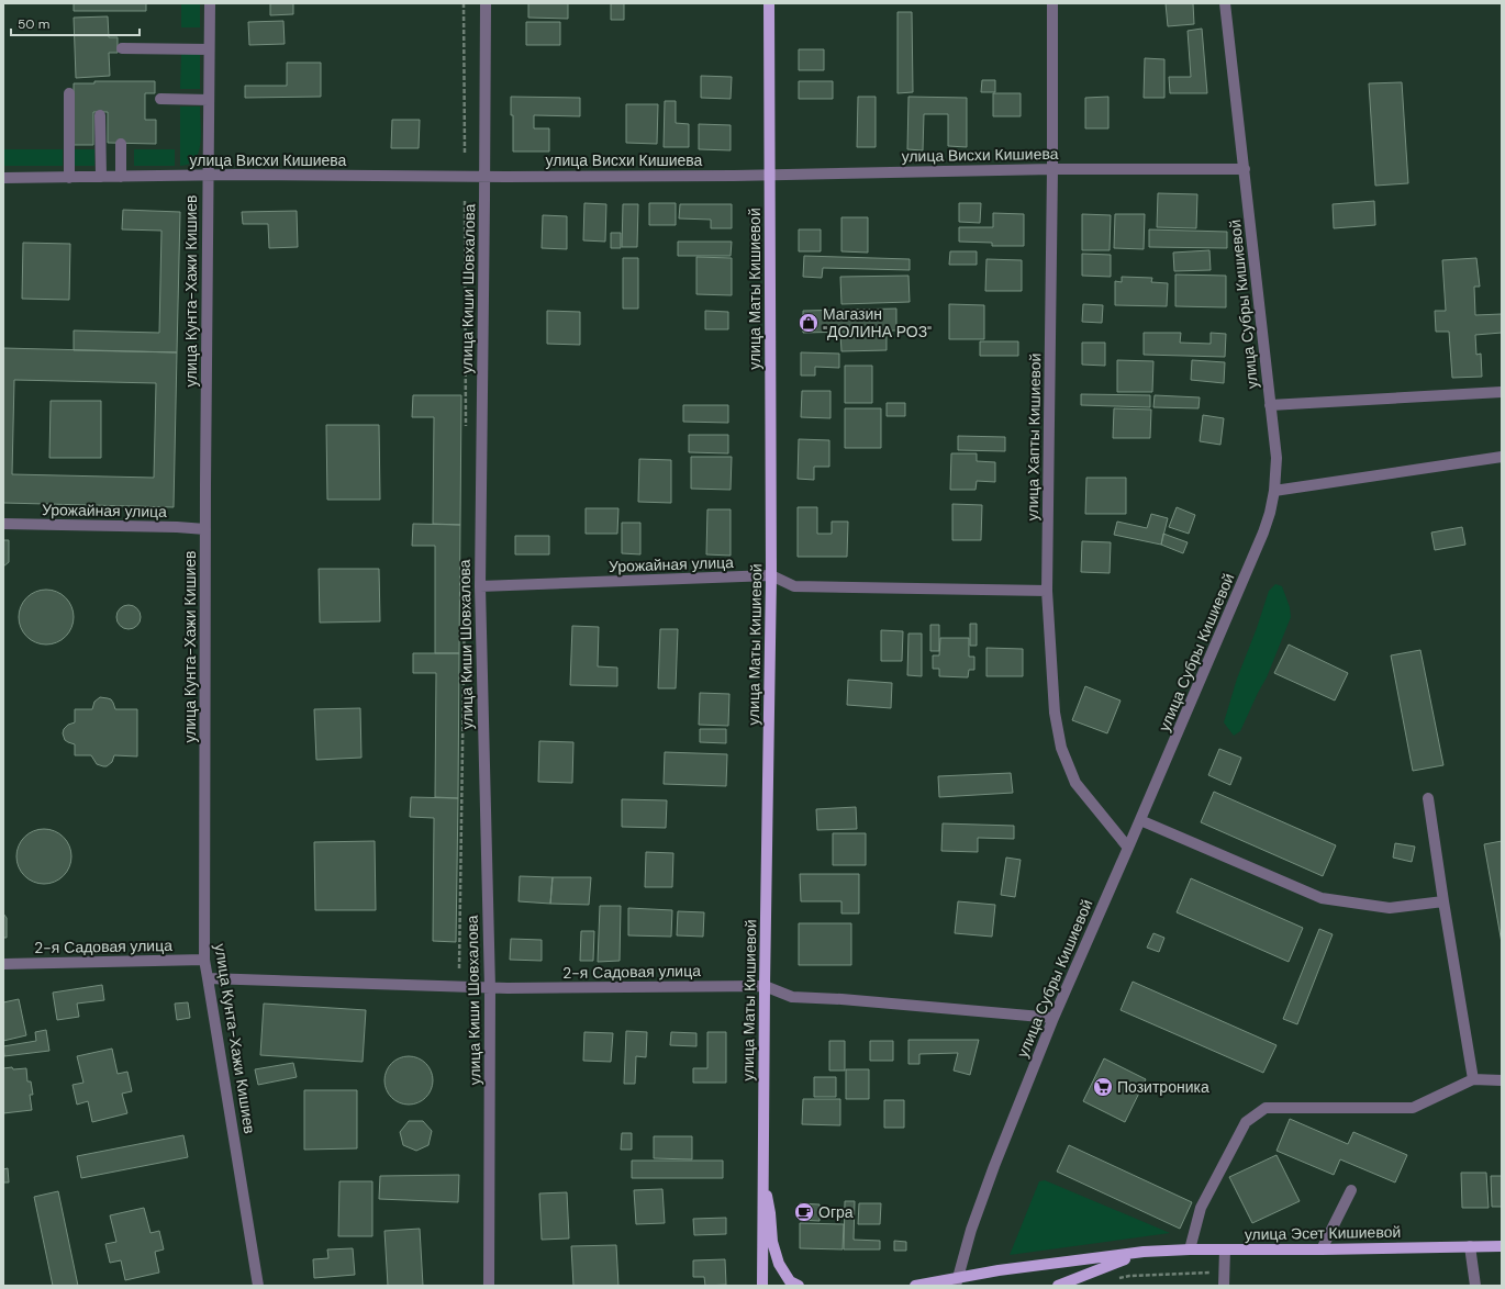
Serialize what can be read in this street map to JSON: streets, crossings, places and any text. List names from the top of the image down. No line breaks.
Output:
{"streets":{"main road":["улица Маты Кишиевой","улица Эсет Кишиевой"],"street":["улица Висхи Кишиева","улица Киши Шовхалова","улица Кунта-Хажи Кишиев","улица Субры Кишиевой","улица Хапты Кишиевой","Урожайная улица","2-я Садовая улица"]},"crossings":[["улица Висхи Кишиева","улица Киши Шовхалова"],["улица Висхи Кишиева","улица Маты Кишиевой"],["улица Висхи Кишиева","улица Кунта-Хажи Кишиев"],["улица Висхи Кишиева","улица Субры Кишиевой"],["улица Висхи Кишиева","улица Хапты Кишиевой"],["улица Киши Шовхалова","Урожайная улица"],["улица Киши Шовхалова","2-я Садовая улица"],["улица Маты Кишиевой","Урожайная улица"],["улица Маты Кишиевой","2-я Садовая улица"],["улица Кунта-Хажи Кишиев","Урожайная улица"],["улица Кунта-Хажи Кишиев","2-я Садовая улица"],["улица Субры Кишиевой","улица Хапты Кишиевой"],["улица Субры Кишиевой","2-я Садовая улица"],["улица Хапты Кишиевой","Урожайная улица"]],"places":{"shop":["Магазин \"ДОЛИНА РОЗ\""],"supermarket":["Позитроника"],"cafe":["Огра"]},"scale_bar":"50 m"}
